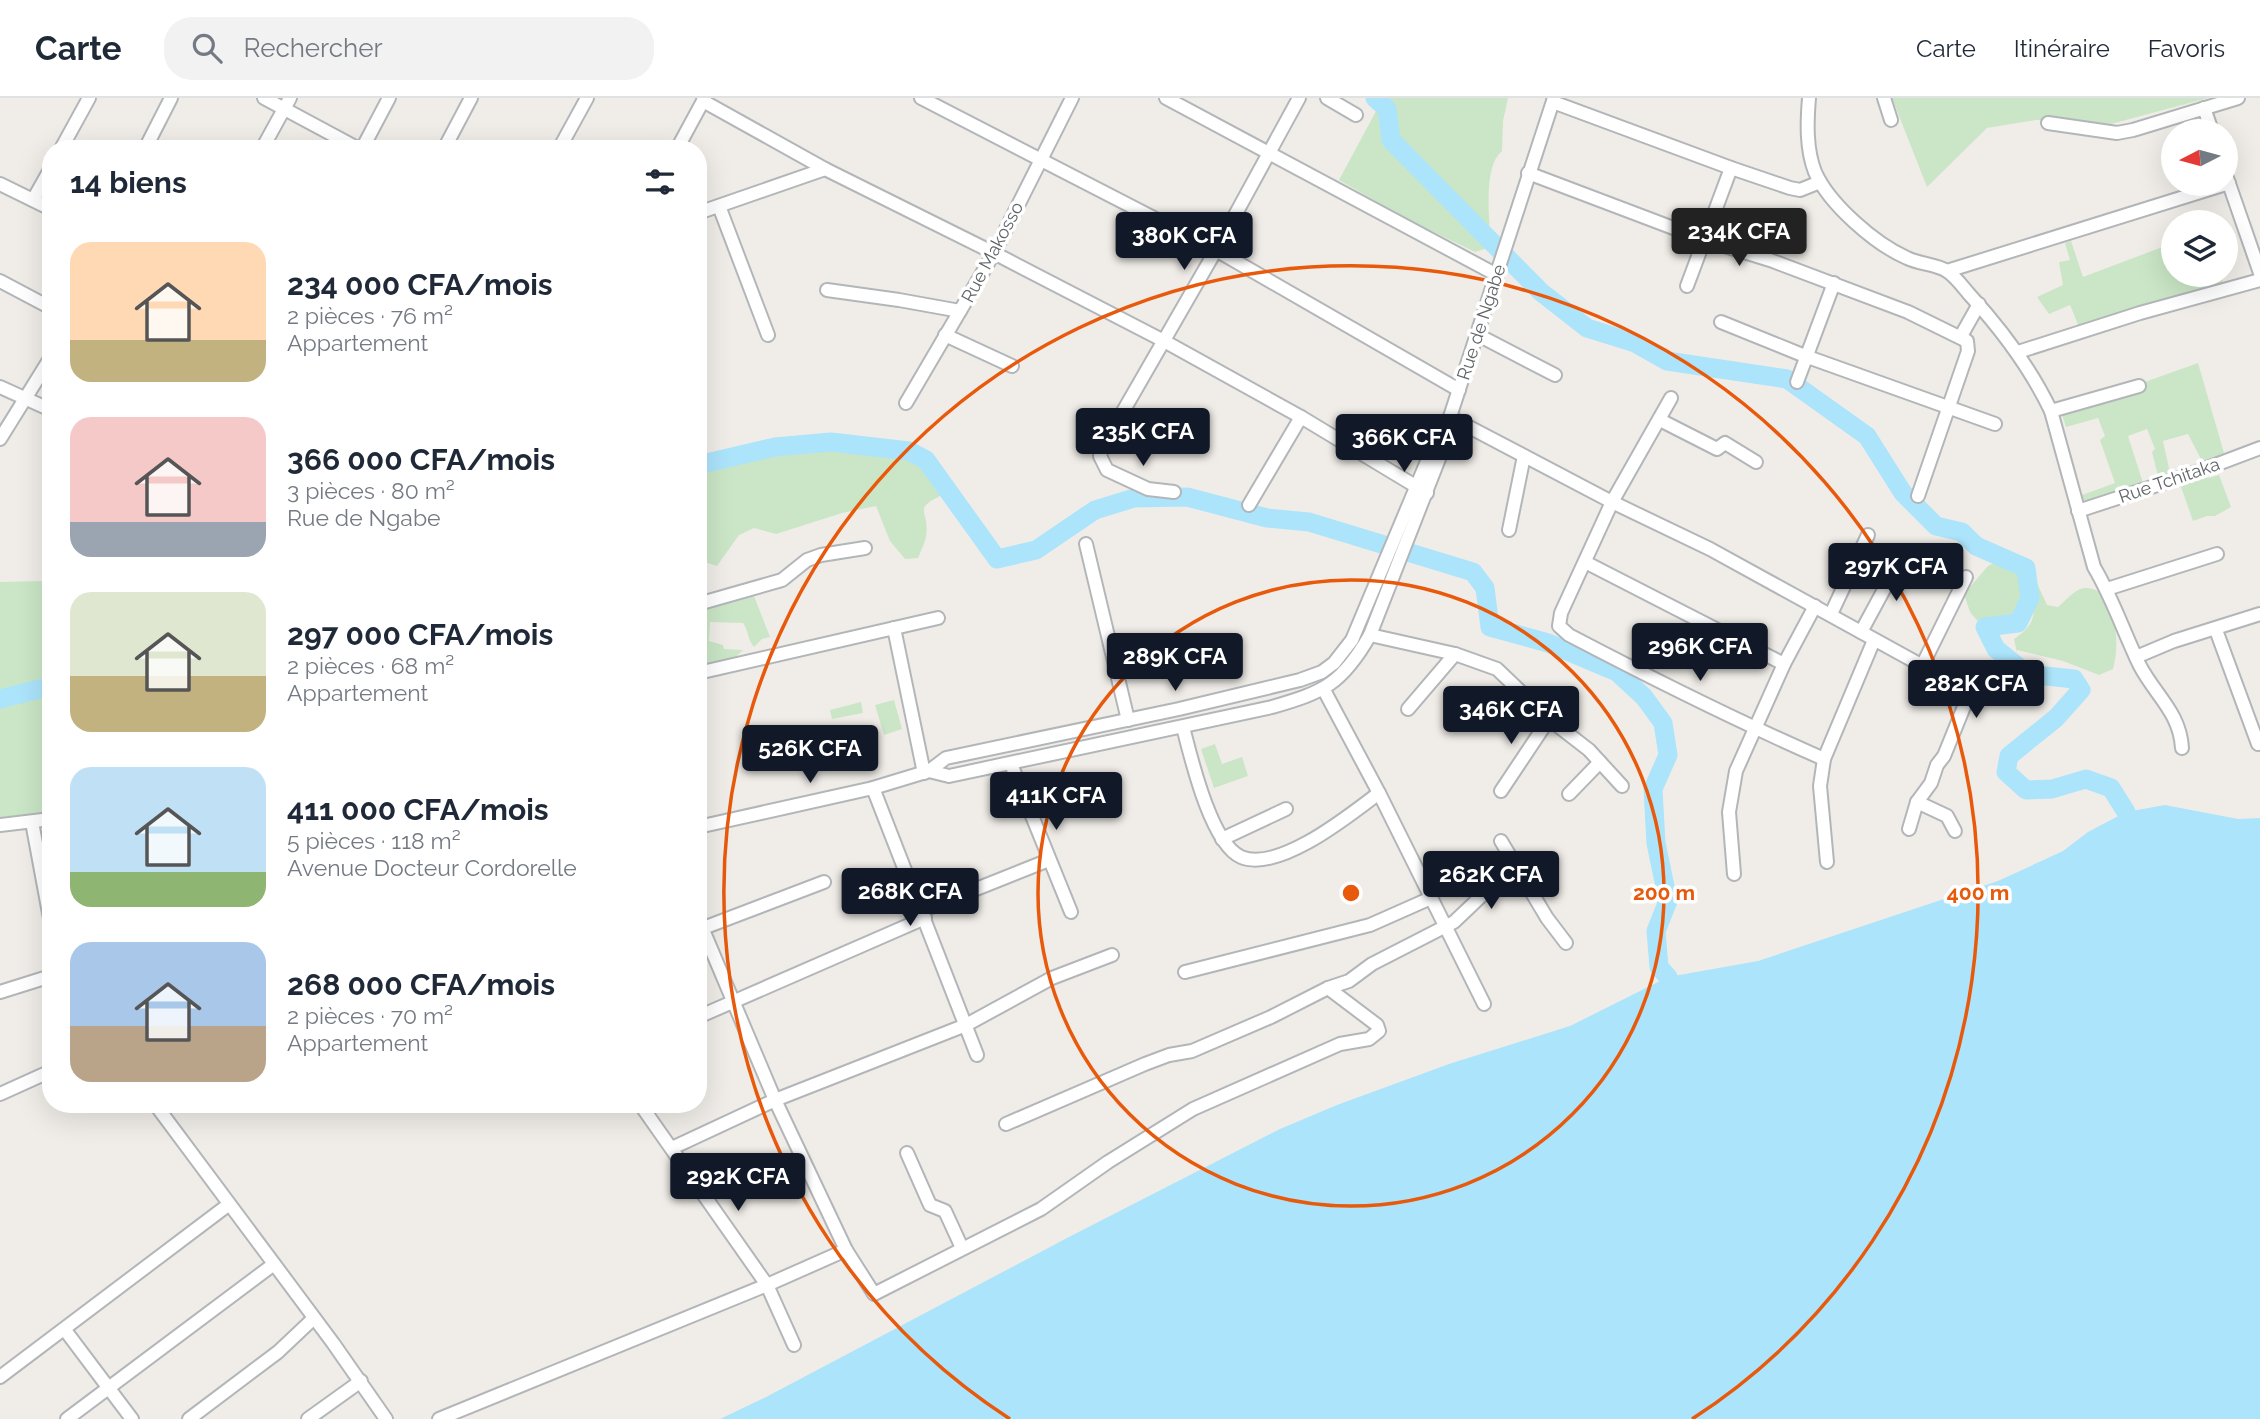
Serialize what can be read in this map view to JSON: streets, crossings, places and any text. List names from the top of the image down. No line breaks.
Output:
{"streets":{"street":["Rue Makosso","Rue de Ngabe","Rue Tchitaka"]},"north":"left","page":{"header":"Carte","search":"Rechercher","nav":["Carte","Itinéraire","Favoris"],"heading":"14 biens","price":["234K CFA","380K CFA","235K CFA","366K CFA","297K CFA","296K CFA","289K CFA","282K CFA","346K CFA","526K CFA","411K CFA","262K CFA","268K CFA","292K CFA"],"list":[{"name":"234 000 CFA/mois","note":"2 pièces · 76 m² · Appartement"},{"name":"366 000 CFA/mois","note":"3 pièces · 80 m² · Rue de Ngabe"},{"name":"297 000 CFA/mois","note":"2 pièces · 68 m² · Appartement"},{"name":"411 000 CFA/mois","note":"5 pièces · 118 m² · Avenue Docteur Cordorelle"},{"name":"268 000 CFA/mois","note":"2 pièces · 70 m² · Appartement"}]},"rings":["200 m","400 m"]}
